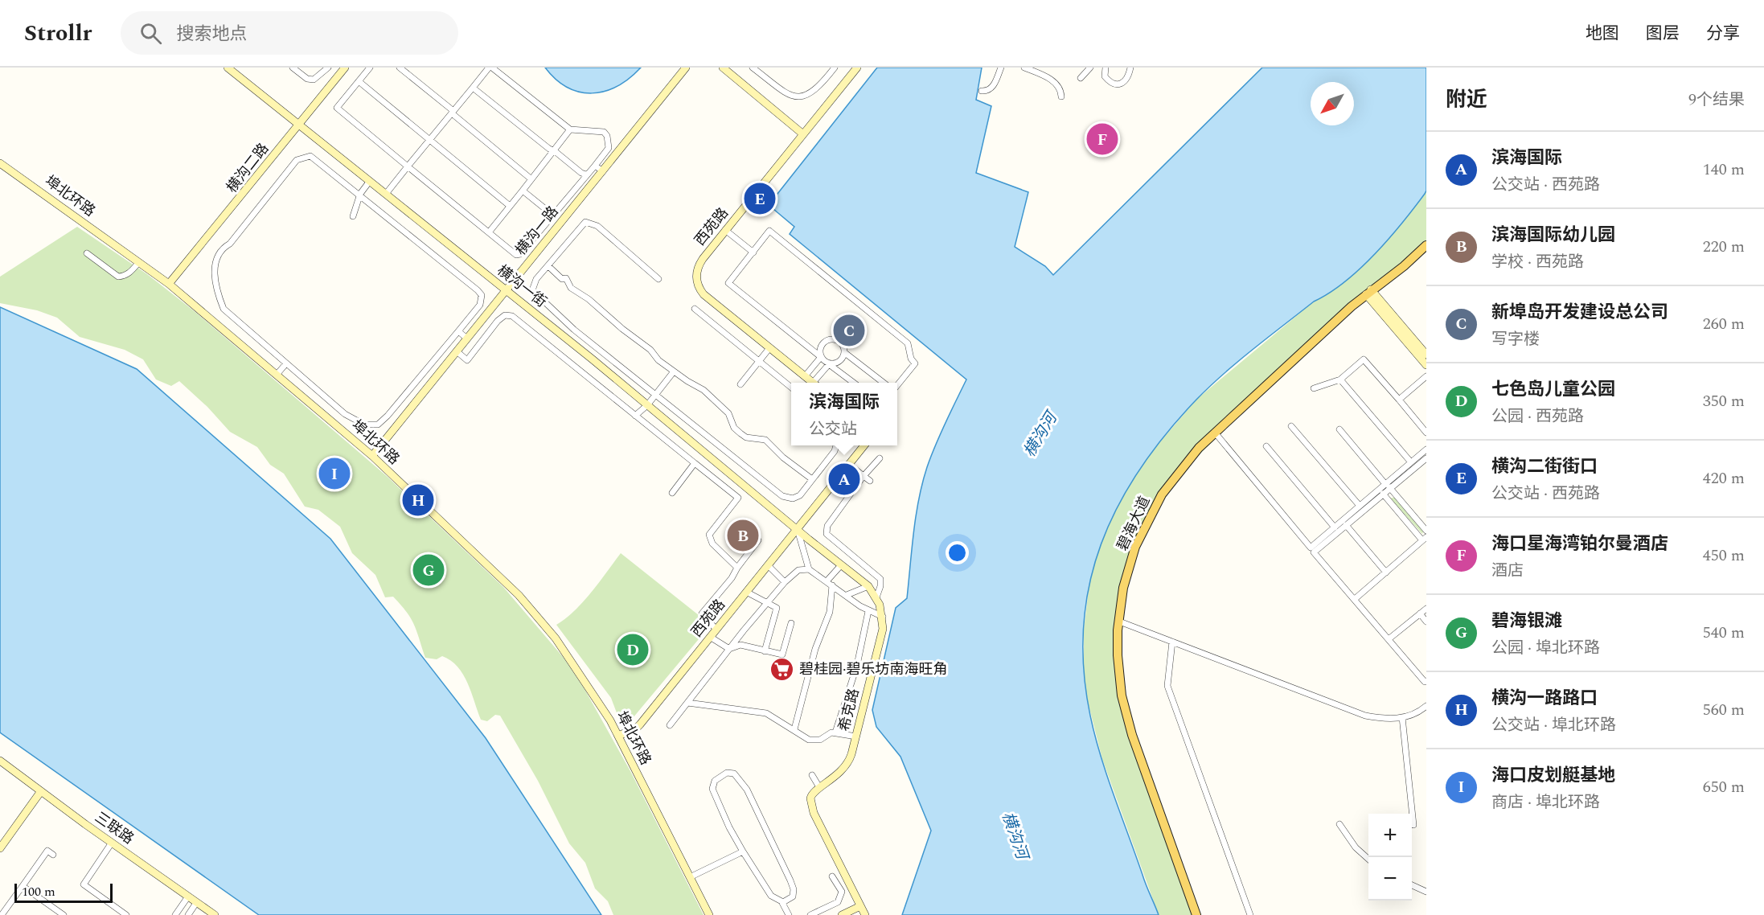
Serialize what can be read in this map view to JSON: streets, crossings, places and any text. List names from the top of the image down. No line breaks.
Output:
{"streets":{"main road":["横沟二路","埠北环路","西苑路","横沟一路","横沟一街","碧海大道","希克路","三联路"]},"crossings":[["横沟二路","埠北环路"],["横沟二路","横沟一街"],["埠北环路","西苑路"],["埠北环路","横沟一路"],["西苑路","横沟一街"],["西苑路","希克路"],["横沟一路","横沟一街"],["横沟一街","希克路"]],"water":["横沟河"],"places":{"supermarket":["碧桂园·碧乐坊南海旺角"]},"scale_bar":"100 m","north":"bottom left","page":{"header":"Strollr","search":"搜索地点","nav":["地图","图层","分享"],"heading":["附近","9个结果"],"pins":["F","E","C","I","A","H","B","G","D"],"list":[{"mark":"A","name":"滨海国际","note":"公交站 · 西苑路","value":"140 m"},{"mark":"B","name":"滨海国际幼儿园","note":"学校 · 西苑路","value":"220 m"},{"mark":"C","name":"新埠岛开发建设总公司","note":"写字楼","value":"260 m"},{"mark":"D","name":"七色岛儿童公园","note":"公园 · 西苑路","value":"350 m"},{"mark":"E","name":"横沟二街街口","note":"公交站 · 西苑路","value":"420 m"},{"mark":"F","name":"海口星海湾铂尔曼酒店","note":"酒店","value":"450 m"},{"mark":"G","name":"碧海银滩","note":"公园 · 埠北环路","value":"540 m"},{"mark":"H","name":"横沟一路路口","note":"公交站 · 埠北环路","value":"560 m"},{"mark":"I","name":"海口皮划艇基地","note":"商店 · 埠北环路","value":"650 m"}],"popup":["滨海国际","公交站"],"map_buttons":["+","−"],"scale":"100 m"}}
